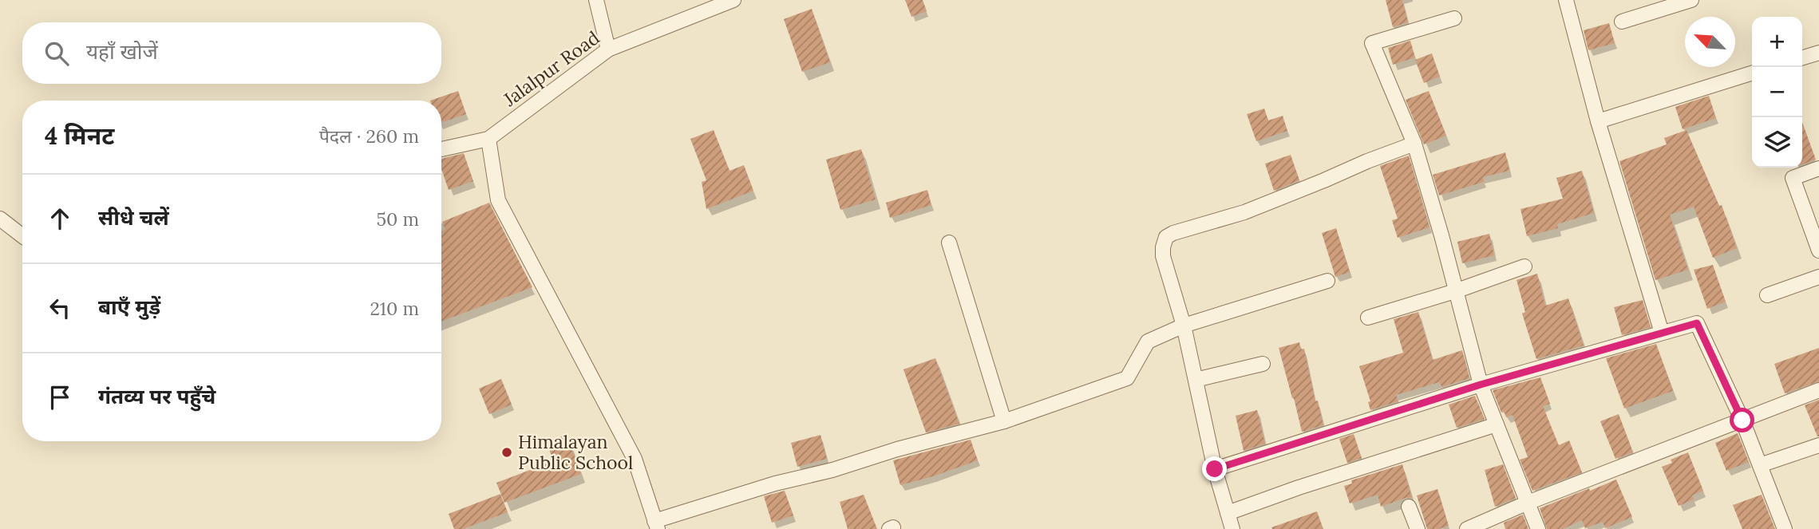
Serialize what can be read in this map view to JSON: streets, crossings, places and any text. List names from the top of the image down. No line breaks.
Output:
{"streets":{"street":["Jalalpur Road"]},"places":["Himalayan Public School"],"north":"top left","page":{"map_buttons":["+","−"],"search":"यहाँ खोजें","heading":["4 मिनट","पैदल · 260 m"],"list":[["सीधे चलें","50 m"],["बाएँ मुड़ें","210 m"],"गंतव्य पर पहुँचे"]}}
